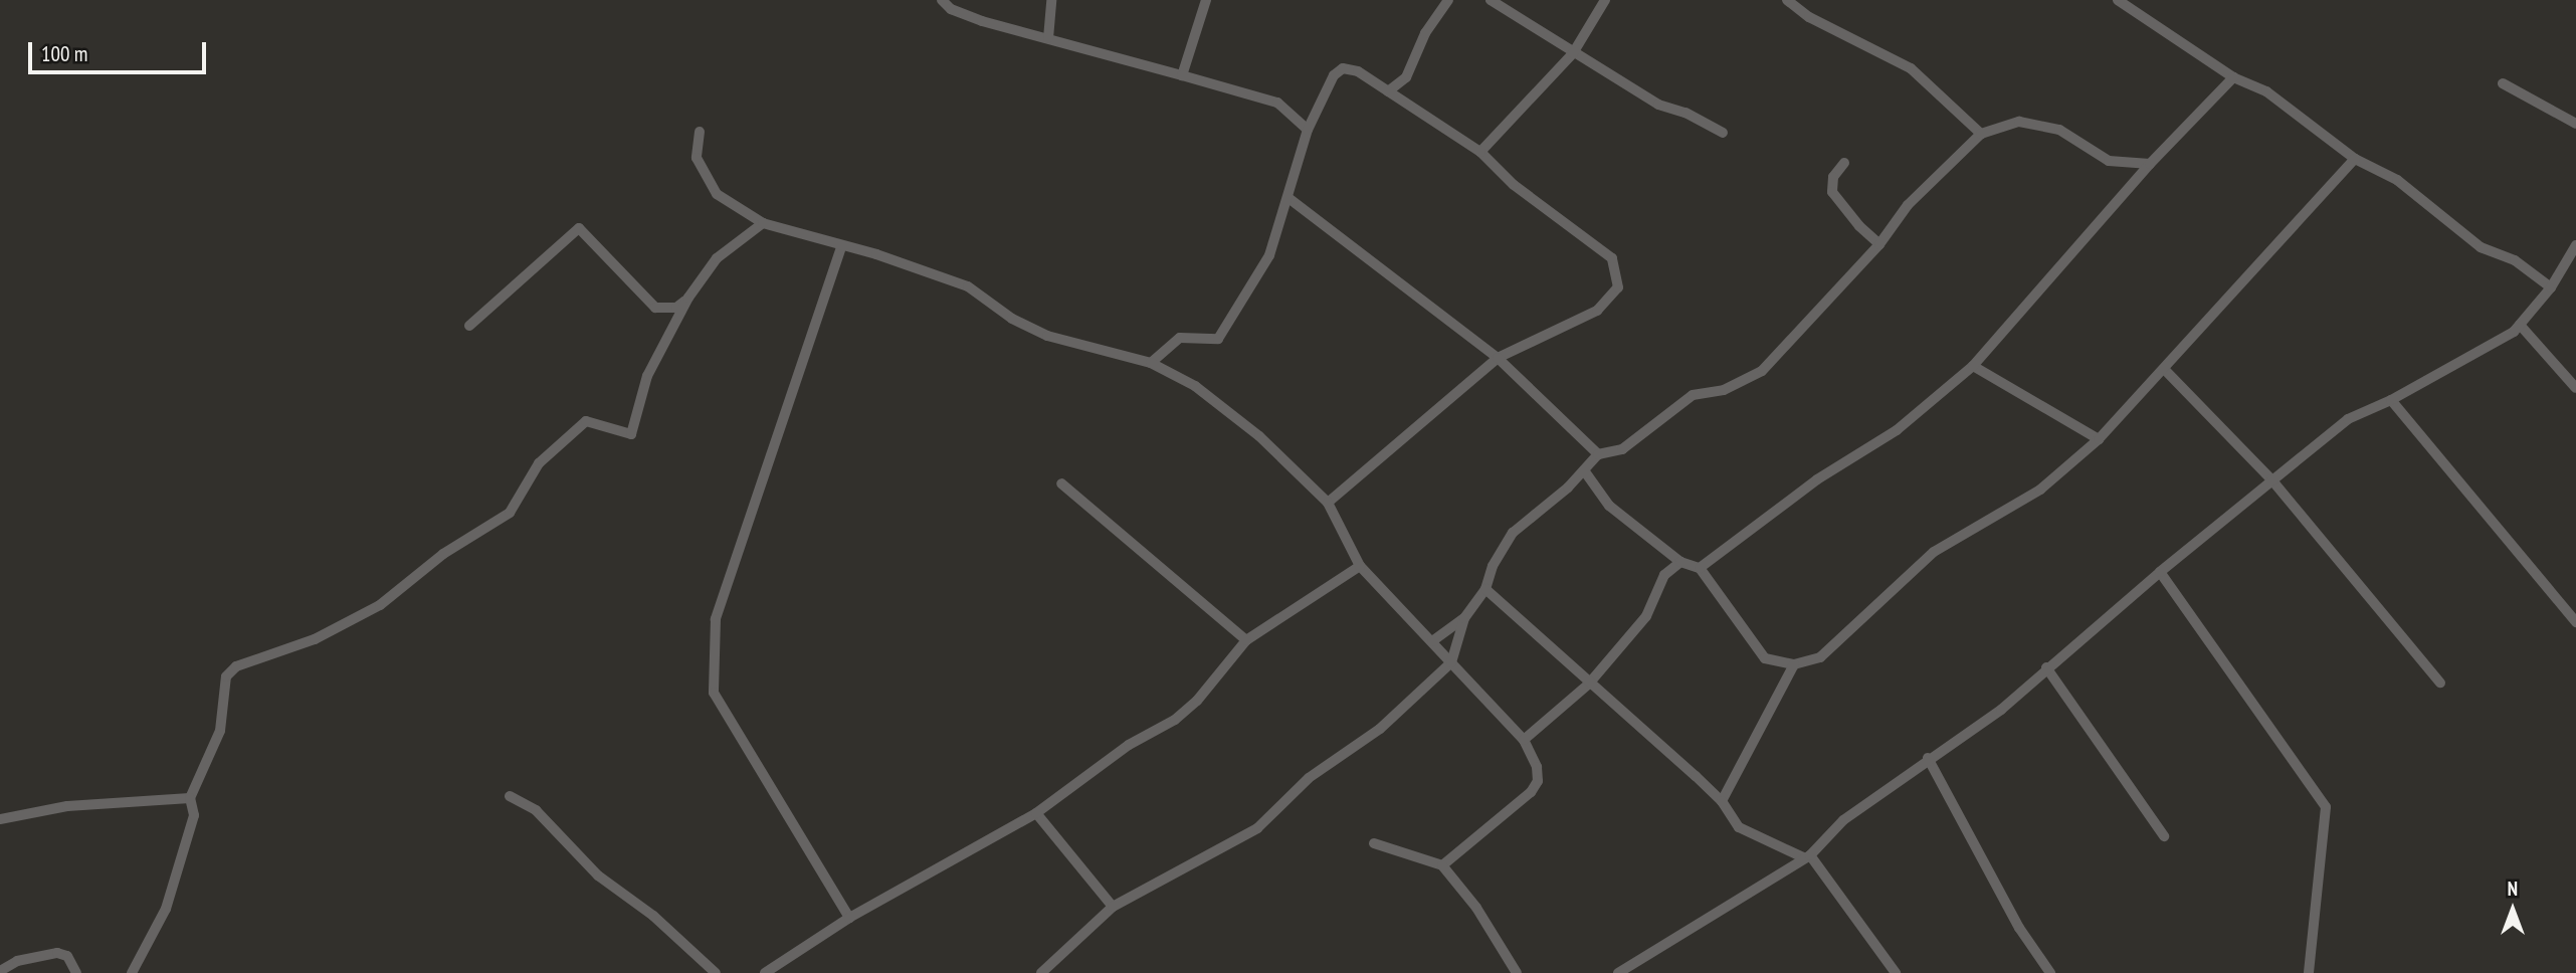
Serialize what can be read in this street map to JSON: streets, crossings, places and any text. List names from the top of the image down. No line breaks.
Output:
{"scale_bar":"100 m","north":"top"}
